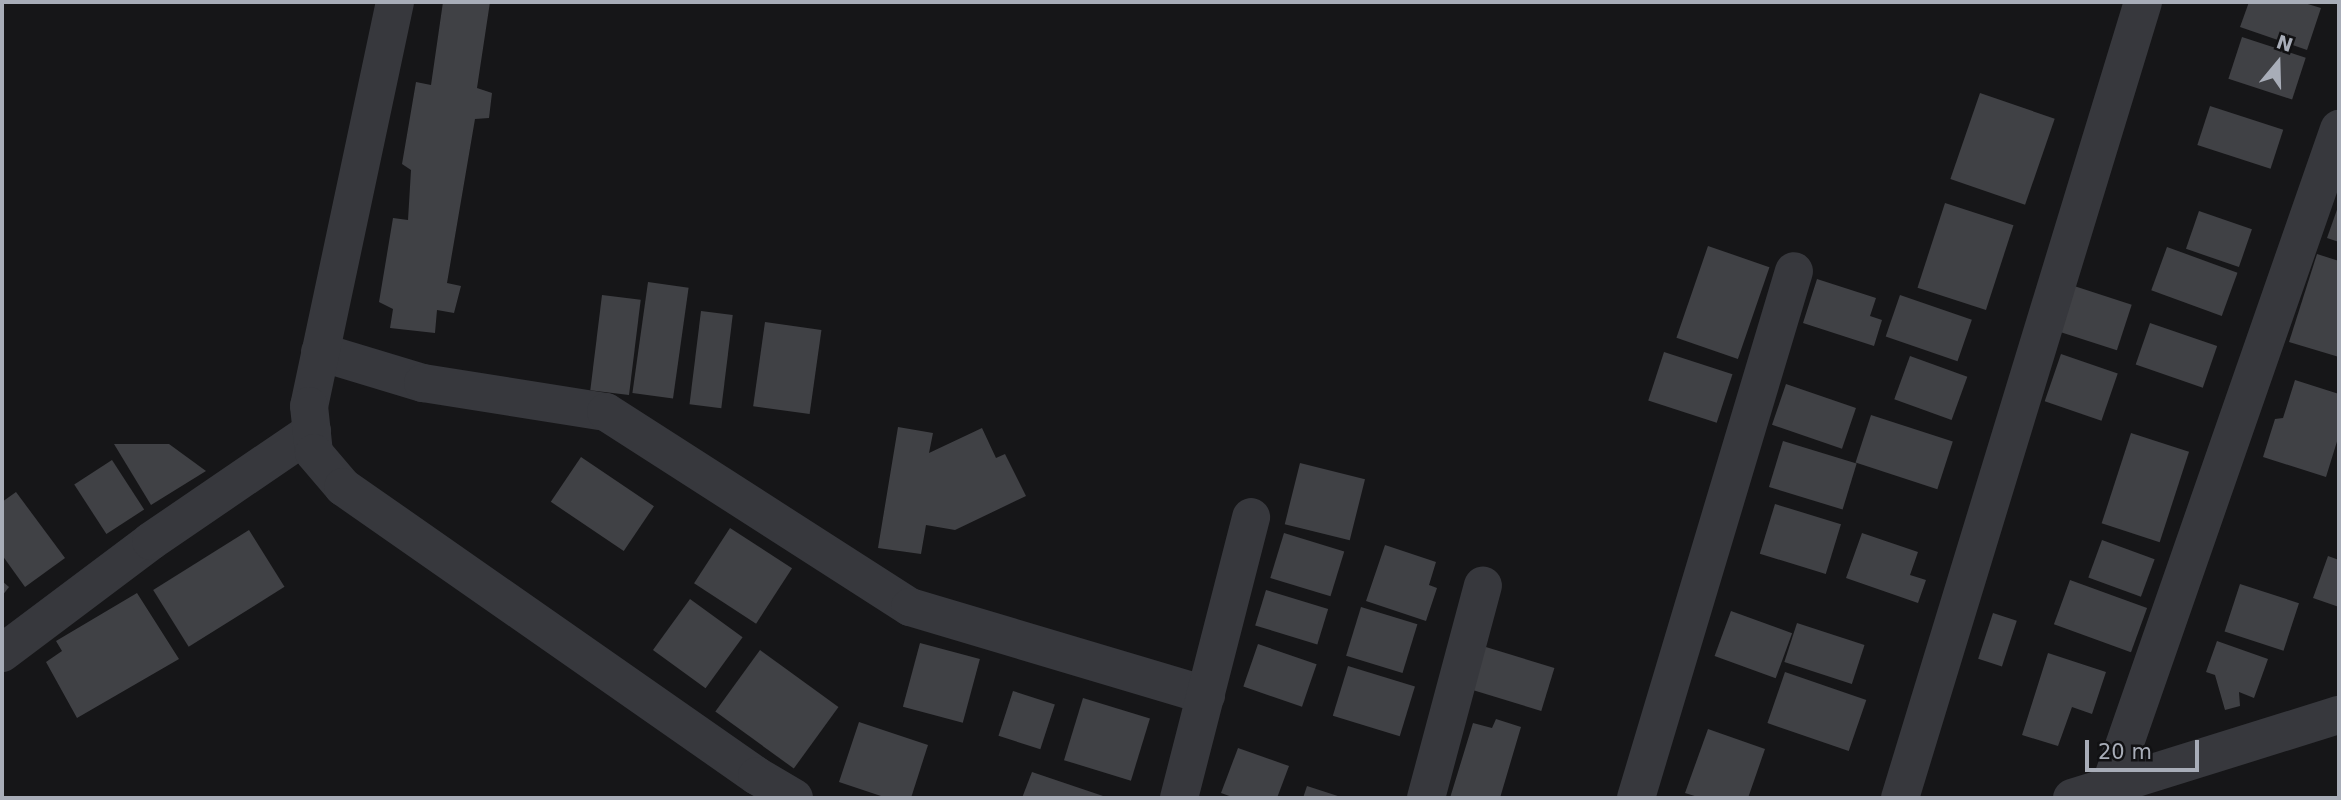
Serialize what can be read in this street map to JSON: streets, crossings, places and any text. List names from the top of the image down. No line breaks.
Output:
{"scale_bar":"20 m","north":"top"}
